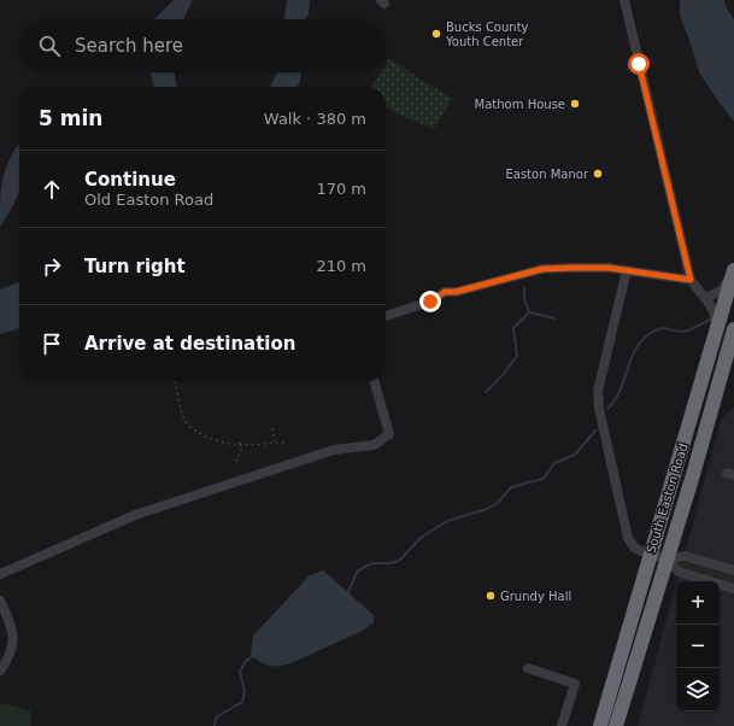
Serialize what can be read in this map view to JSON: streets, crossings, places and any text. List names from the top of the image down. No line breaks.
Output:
{"streets":{"highway":["South Easton Road"]},"places":["Bucks County Youth Center","Mathom House","Easton Manor","Grundy Hall"],"page":{"search":"Search here","heading":["5 min","Walk · 380 m"],"list":[["Continue","Old Easton Road","170 m"],["Turn right","210 m"],"Arrive at destination"],"map_buttons":["+","−"]}}
